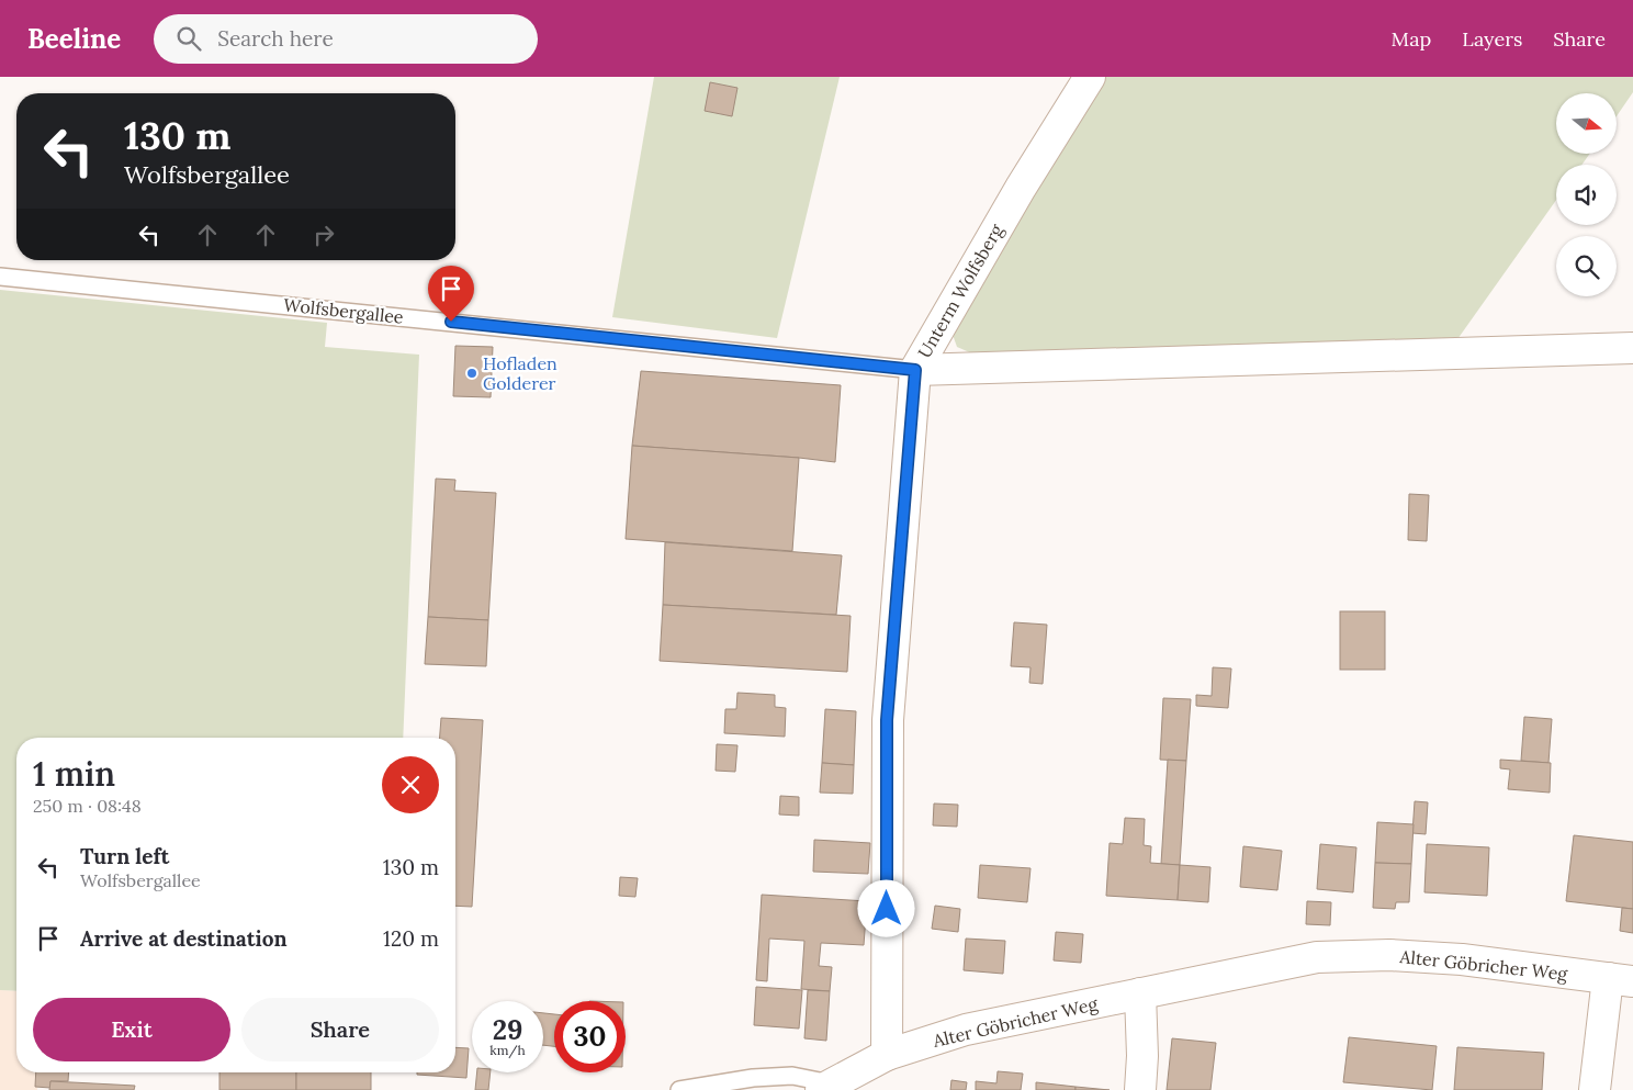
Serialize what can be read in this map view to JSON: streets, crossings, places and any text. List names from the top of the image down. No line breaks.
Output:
{"streets":{"street":["Unterm Wolfsberg","Alter Göbricher Weg"],"lane":["Wolfsbergallee"]},"crossings":[["Unterm Wolfsberg","Wolfsbergallee"],["Unterm Wolfsberg","Alter Göbricher Weg"]],"places":["Hofladen Golderer"],"north":"right","page":{"header":"Beeline","search":"Search here","nav":["Map","Layers","Share"],"turn":["130 m","Wolfsbergallee"],"heading":["1 min","250 m · 08:48"],"list":[{"name":"Turn left","note":"Wolfsbergallee","value":"130 m"},{"name":"Arrive at destination","value":"120 m"}],"buttons":["Exit","Share"],"speed":"29 km/h","limit":"30"}}
